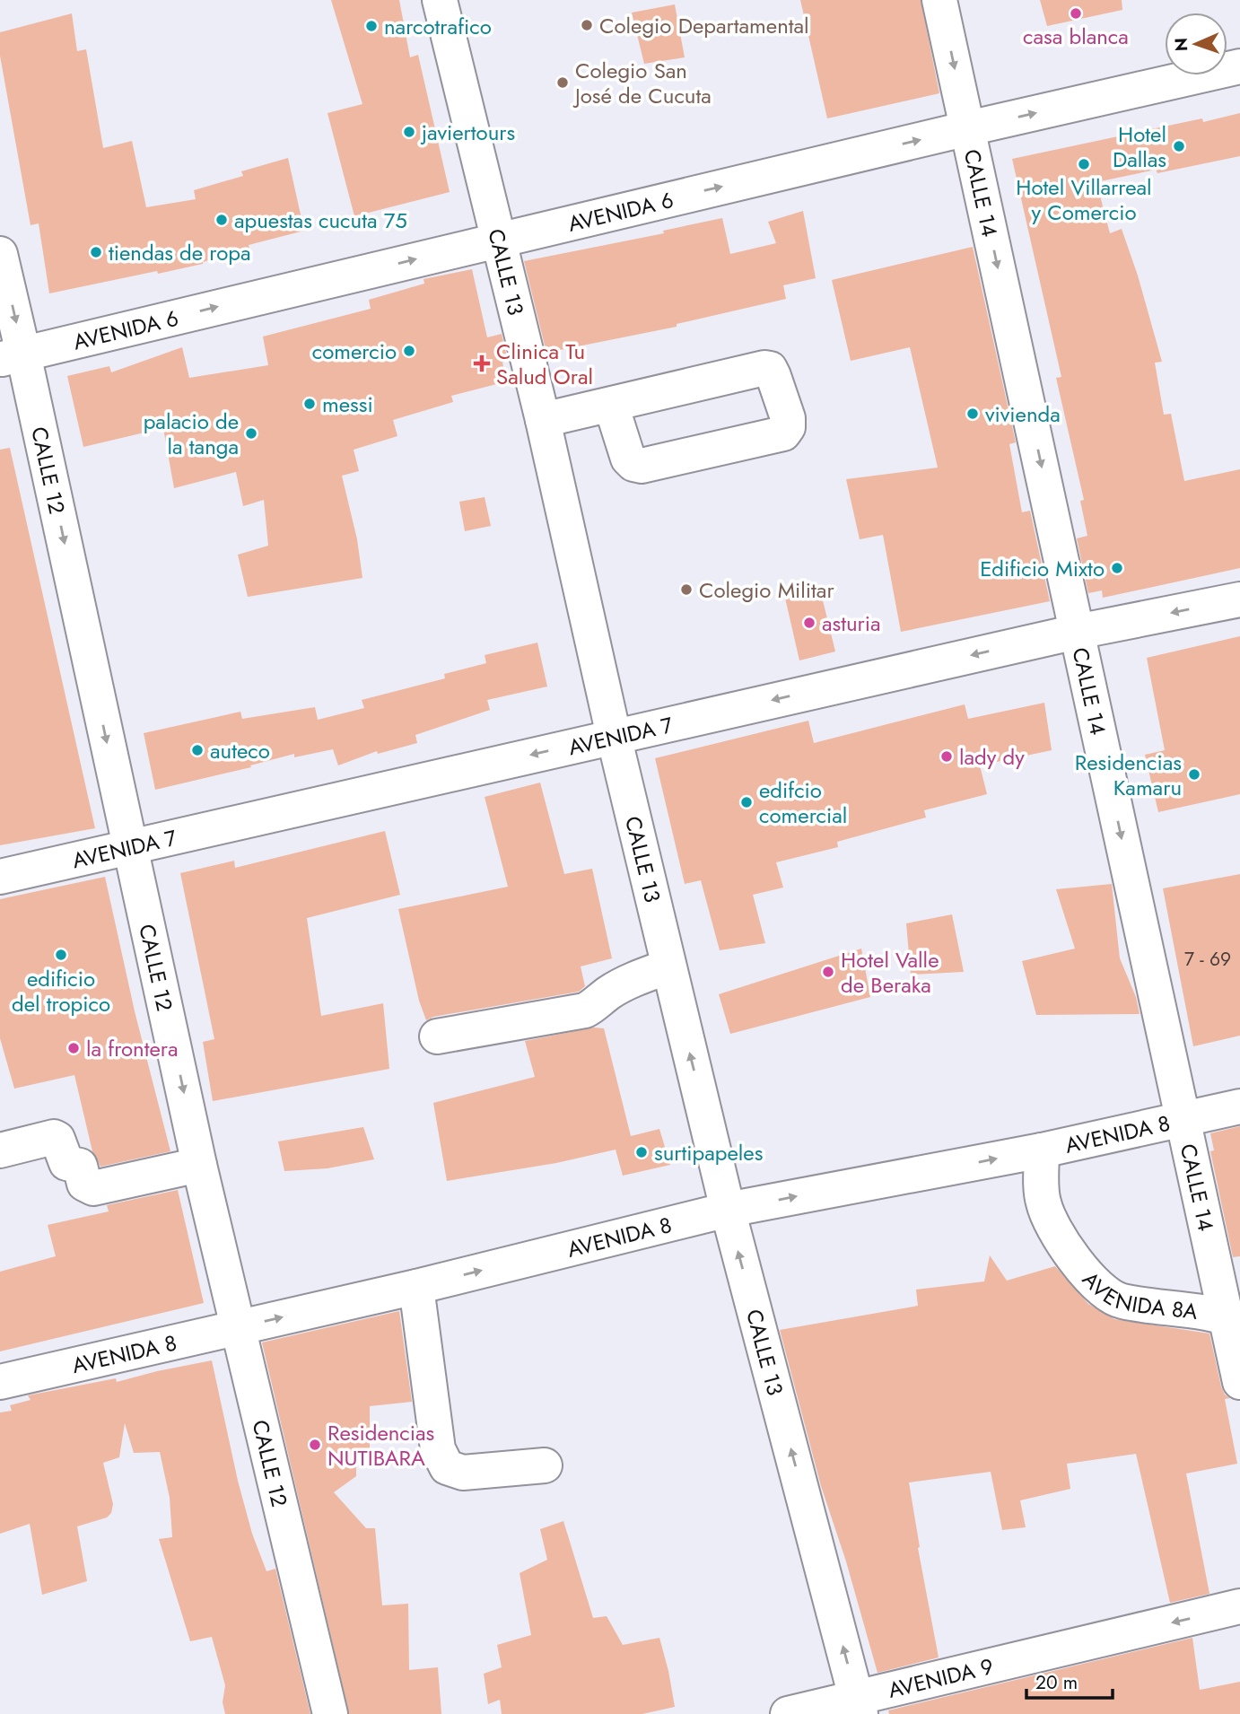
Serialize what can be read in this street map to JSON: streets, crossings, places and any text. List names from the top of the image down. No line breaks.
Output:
{"streets":{"street":["CALLE 14","AVENIDA 6","CALLE 13","CALLE 12","AVENIDA 7","AVENIDA 8","AVENIDA 8A","AVENIDA 9"]},"crossings":[["CALLE 14","AVENIDA 6"],["CALLE 14","AVENIDA 7"],["CALLE 14","AVENIDA 8"],["CALLE 14","AVENIDA 8A"],["AVENIDA 6","CALLE 13"],["AVENIDA 6","CALLE 12"],["CALLE 13","AVENIDA 7"],["CALLE 13","AVENIDA 8"],["CALLE 13","AVENIDA 9"],["CALLE 12","AVENIDA 7"],["CALLE 12","AVENIDA 8"],["AVENIDA 8","AVENIDA 8A"]],"one_way":["CALLE 14","AVENIDA 6","CALLE 13","CALLE 12","AVENIDA 7","AVENIDA 8","AVENIDA 9"],"places":{"other":["casa blanca","Colegio Departamental","narcotrafico","Colegio San José de Cucuta","javiertours","Hotel Dallas","Hotel Villarreal y Comercio","apuestas cucuta 75","tiendas de ropa","comercio","messi","vivienda","palacio de la tanga","Edificio Mixto","Colegio Militar","asturia","auteco","lady dy","Residencias Kamaru","edifcio comercial","edificio del tropico","Hotel Valle de Beraka","la frontera","surtipapeles","Residencias NUTIBARA"],"health":["Clinica Tu Salud Oral"]},"house_numbers":["7 - 69"],"scale_bar":"20 m","north":"left"}
